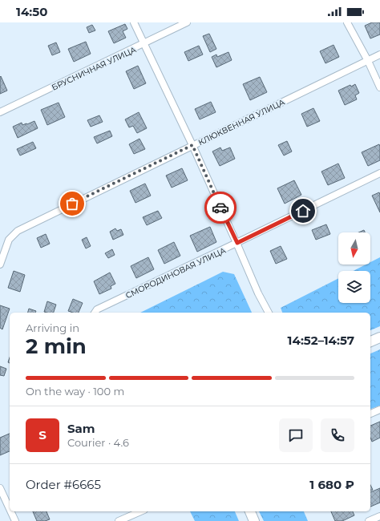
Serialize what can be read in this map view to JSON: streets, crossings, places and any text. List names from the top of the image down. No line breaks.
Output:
{"streets":{"street":["БРУСНИЧНАЯ УЛИЦА","КЛЮКВЕННАЯ УЛИЦА","СМОРОДИНОВАЯ УЛИЦА"]},"north":"bottom","page":{"status":"14:50","heading":["2 min","Arriving in","14:52–14:57"],"panel":["Sam","Courier · 4.6","Order #6665","1 680 ₽"],"bar":"On the way · 100 m","round":"S"}}
